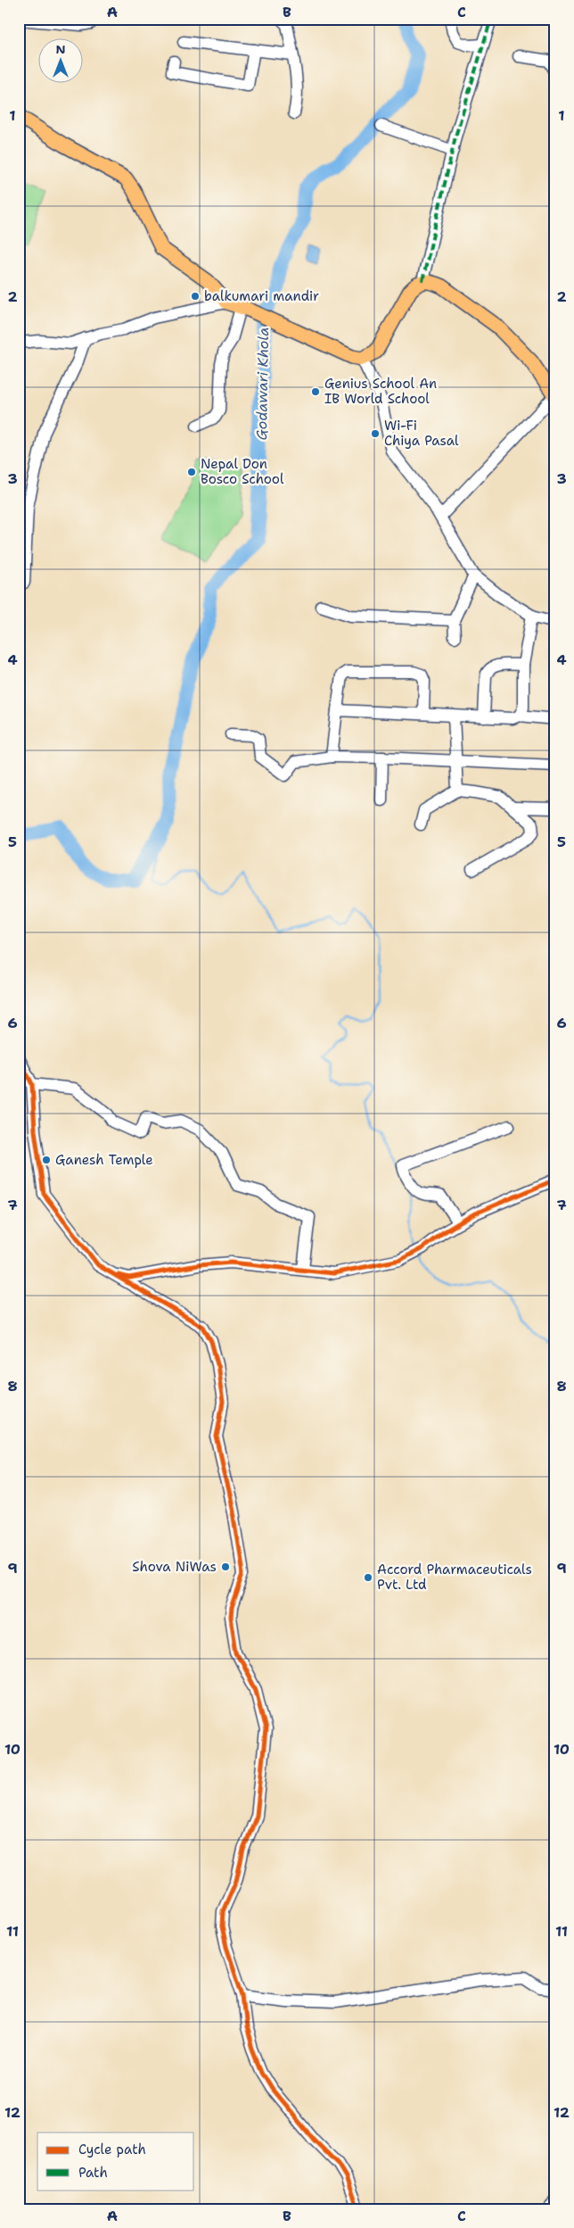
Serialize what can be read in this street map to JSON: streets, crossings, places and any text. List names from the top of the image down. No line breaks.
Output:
{"water":["Godawari Khola"],"places":["balkumari mandir","Genius School An IB World School","Wi-Fi Chiya Pasal","Nepal Don Bosco School","Ganesh Temple","Shova NiWas","Accord Pharmaceuticals Pvt. Ltd"],"legend":["Cycle path","Path"],"north":"top","grid":{"columns":["A","B","C"],"rows":["1","2","3","4","5","6","7","8","9","10","11","12"]}}
